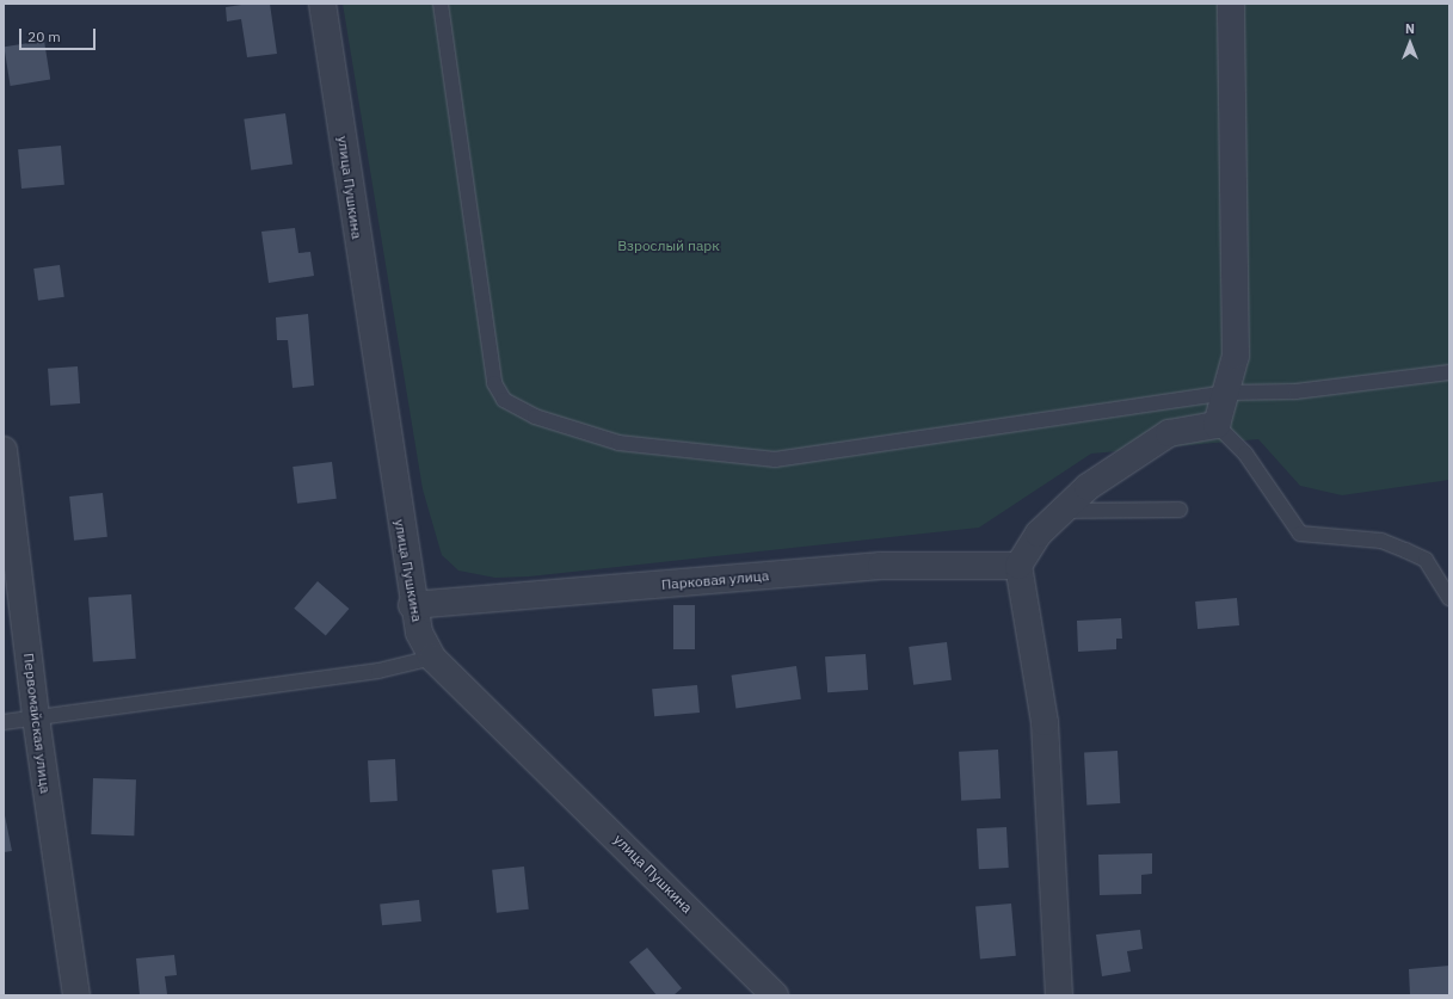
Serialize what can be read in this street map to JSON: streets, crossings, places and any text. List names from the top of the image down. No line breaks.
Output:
{"streets":{"street":["улица Пушкина","Парковая улица","Первомайская улица"]},"crossings":[["улица Пушкина","Парковая улица"]],"parks":["Взрослый парк"],"scale_bar":"20 m","north":"top"}
